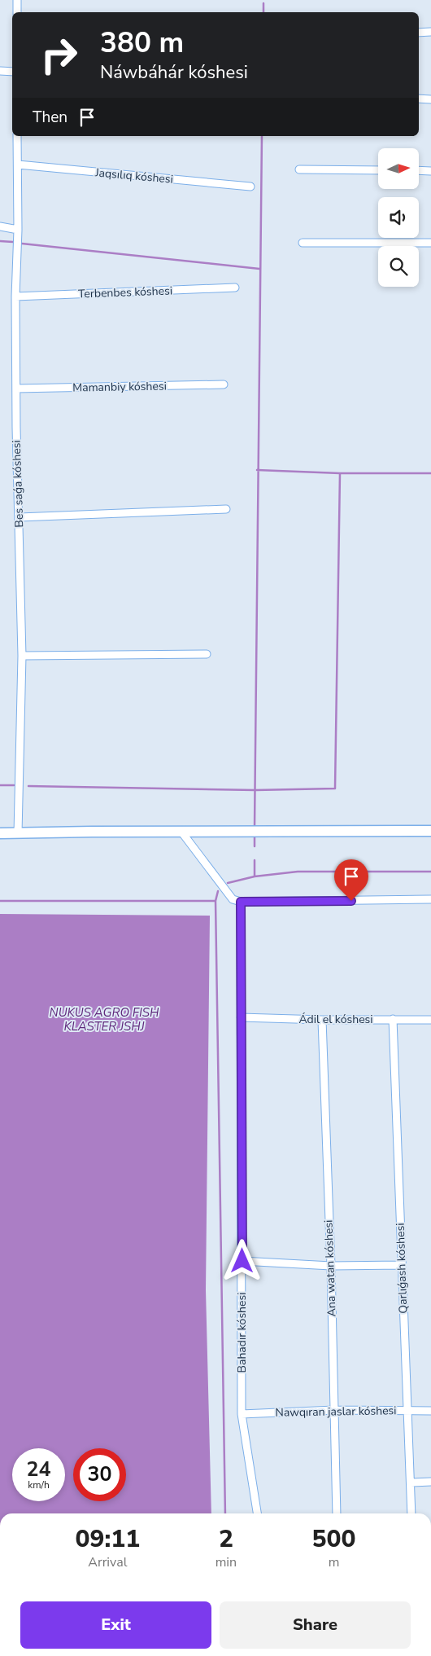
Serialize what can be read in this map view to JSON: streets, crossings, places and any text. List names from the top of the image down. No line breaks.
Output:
{"streets":{"street":["Jaqsılıq kóshesi","Terbenbes kóshesi","Mamanbiy kóshesi","Bes saǵa kóshesi","Ádil el kóshesi","Ana watan kóshesi","Qarlıǵash kóshesi","Bahadır kóshesi","Nawqıran jaslar kóshesi"]},"crossings":[["Jaqsılıq kóshesi","Bes saǵa kóshesi"],["Terbenbes kóshesi","Bes saǵa kóshesi"],["Mamanbiy kóshesi","Bes saǵa kóshesi"],["Ádil el kóshesi","Ana watan kóshesi"],["Ádil el kóshesi","Qarlıǵash kóshesi"],["Ádil el kóshesi","Bahadır kóshesi"],["Ana watan kóshesi","Nawqıran jaslar kóshesi"],["Qarlıǵash kóshesi","Nawqıran jaslar kóshesi"],["Bahadır kóshesi","Nawqıran jaslar kóshesi"]],"water":["NUKUS AGRO FISH KLASTER JSHJ"],"north":"right","page":{"turn":["380 m","Náwbáhár kóshesi"],"then":"Then","speed":"24 km/h","limit":"30","eta":["09:11","Arrival","2","min","500","m"],"buttons":["Exit","Share"]}}
